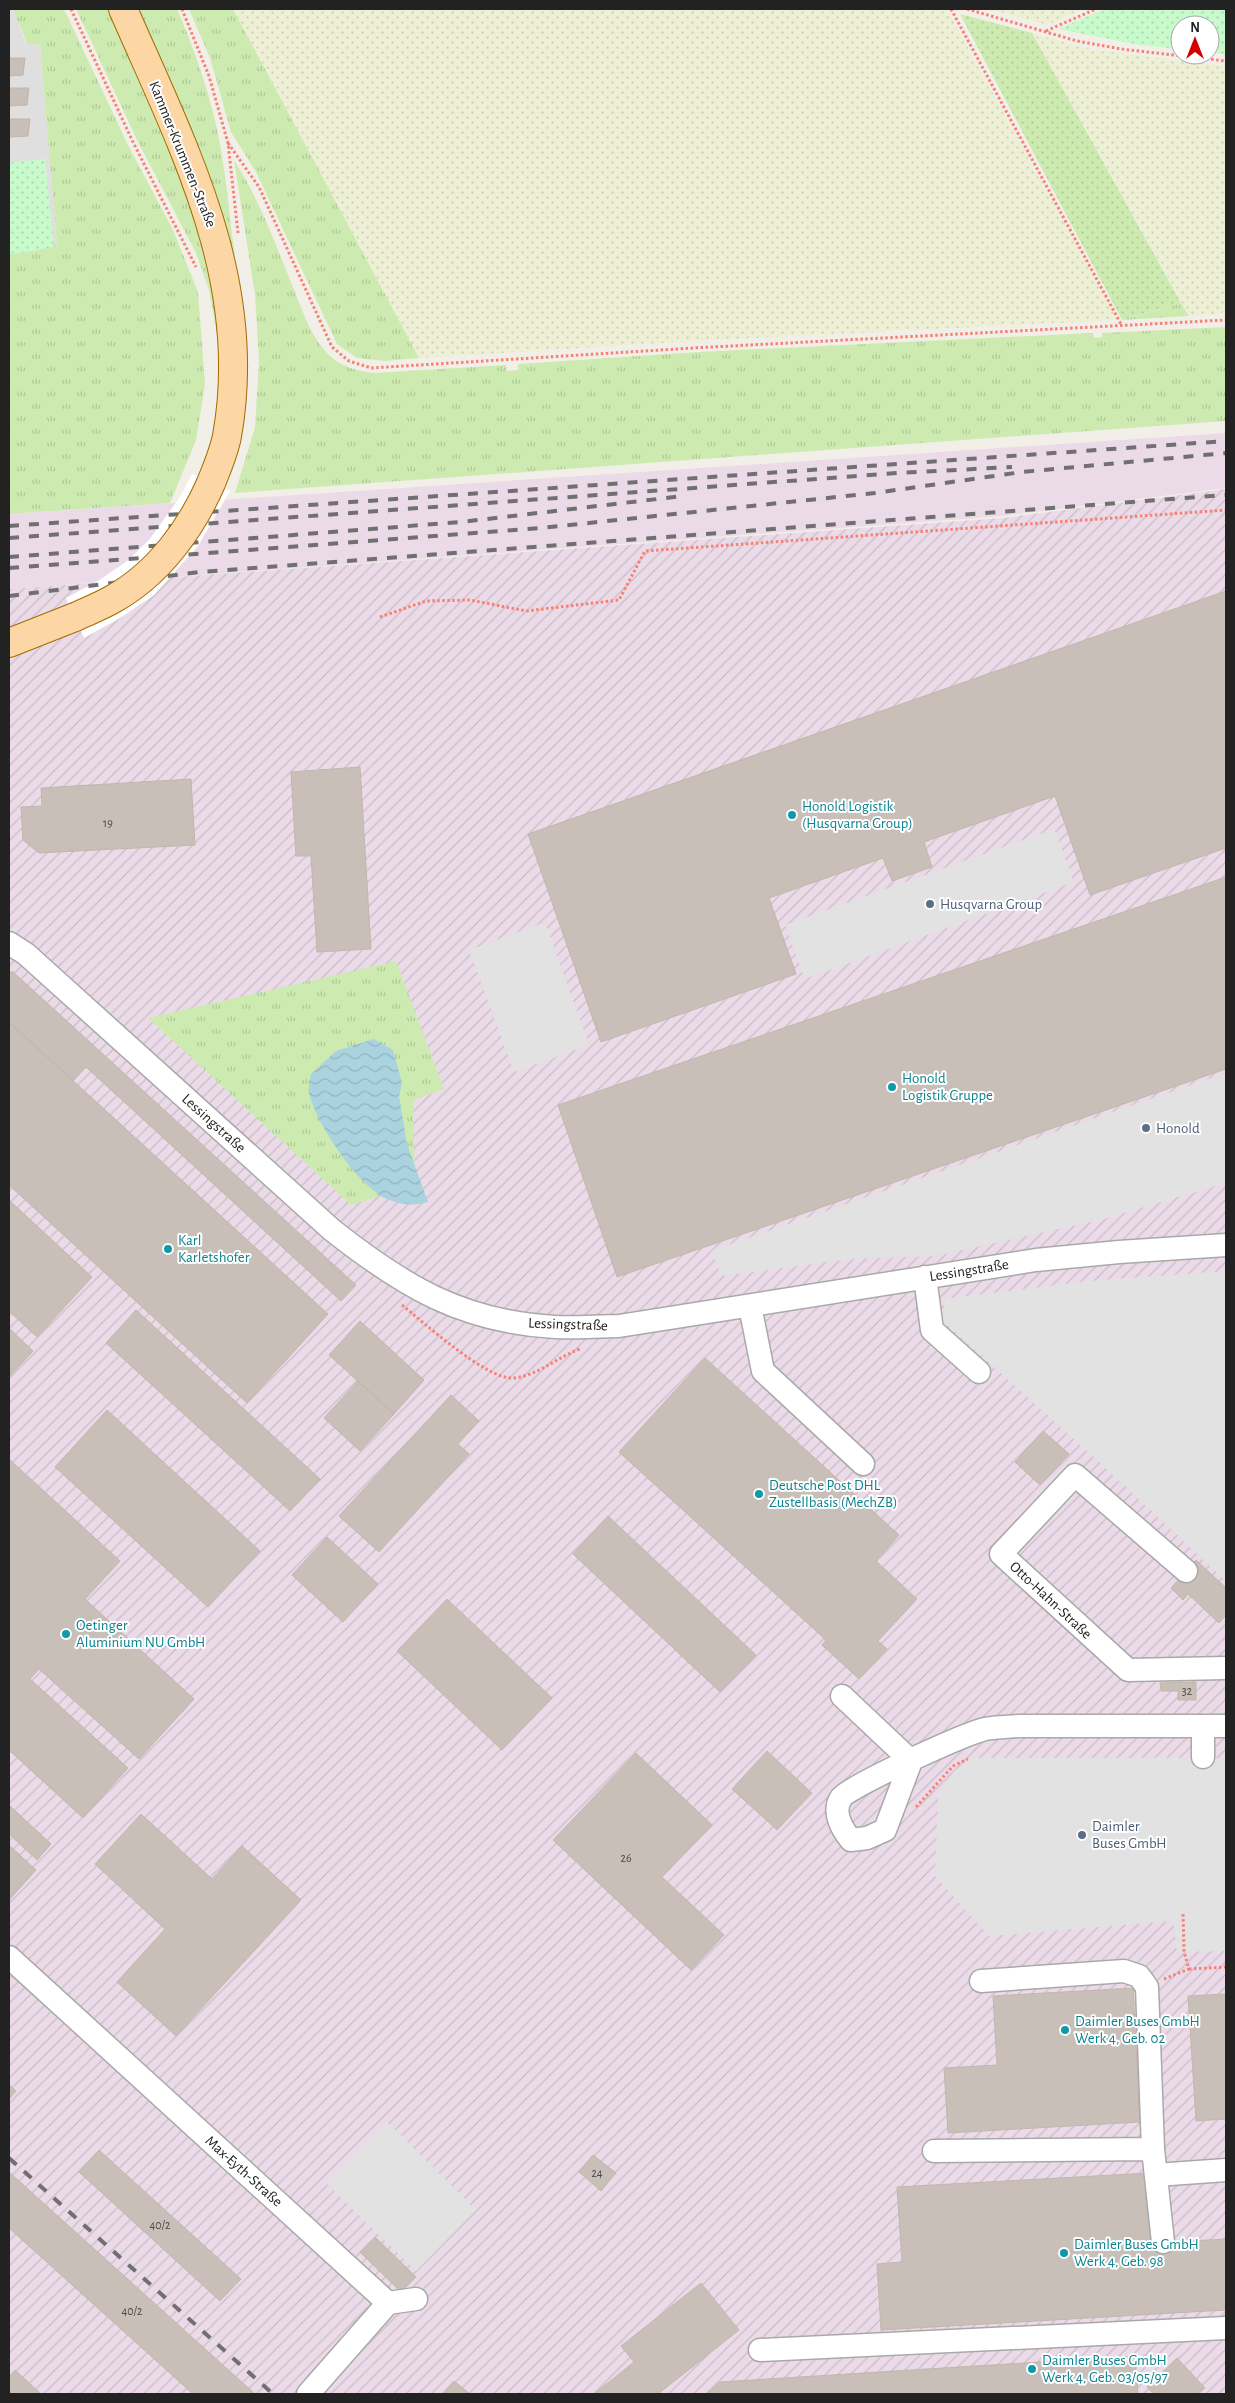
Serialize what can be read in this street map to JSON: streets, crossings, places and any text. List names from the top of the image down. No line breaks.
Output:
{"streets":{"main road":["Kammer-Krummen-Straße"],"street":["Lessingstraße","Otto-Hahn-Straße","Max-Eyth-Straße"]},"places":["Honold Logistik (Husqvarna Group)","Husqvarna Group","Honold Logistik Gruppe","Honold","Karl Karletshofer","Deutsche Post DHL Zustellbasis (MechZB)","Oetinger Aluminium NU GmbH","Daimler Buses GmbH","Daimler Buses GmbH Werk 4, Geb. 02","Daimler Buses GmbH Werk 4, Geb. 98","Daimler Buses GmbH Werk 4, Geb. 03/05/97"],"house_numbers":["19","32","26","24","40/2","40/2"],"north":"top"}
